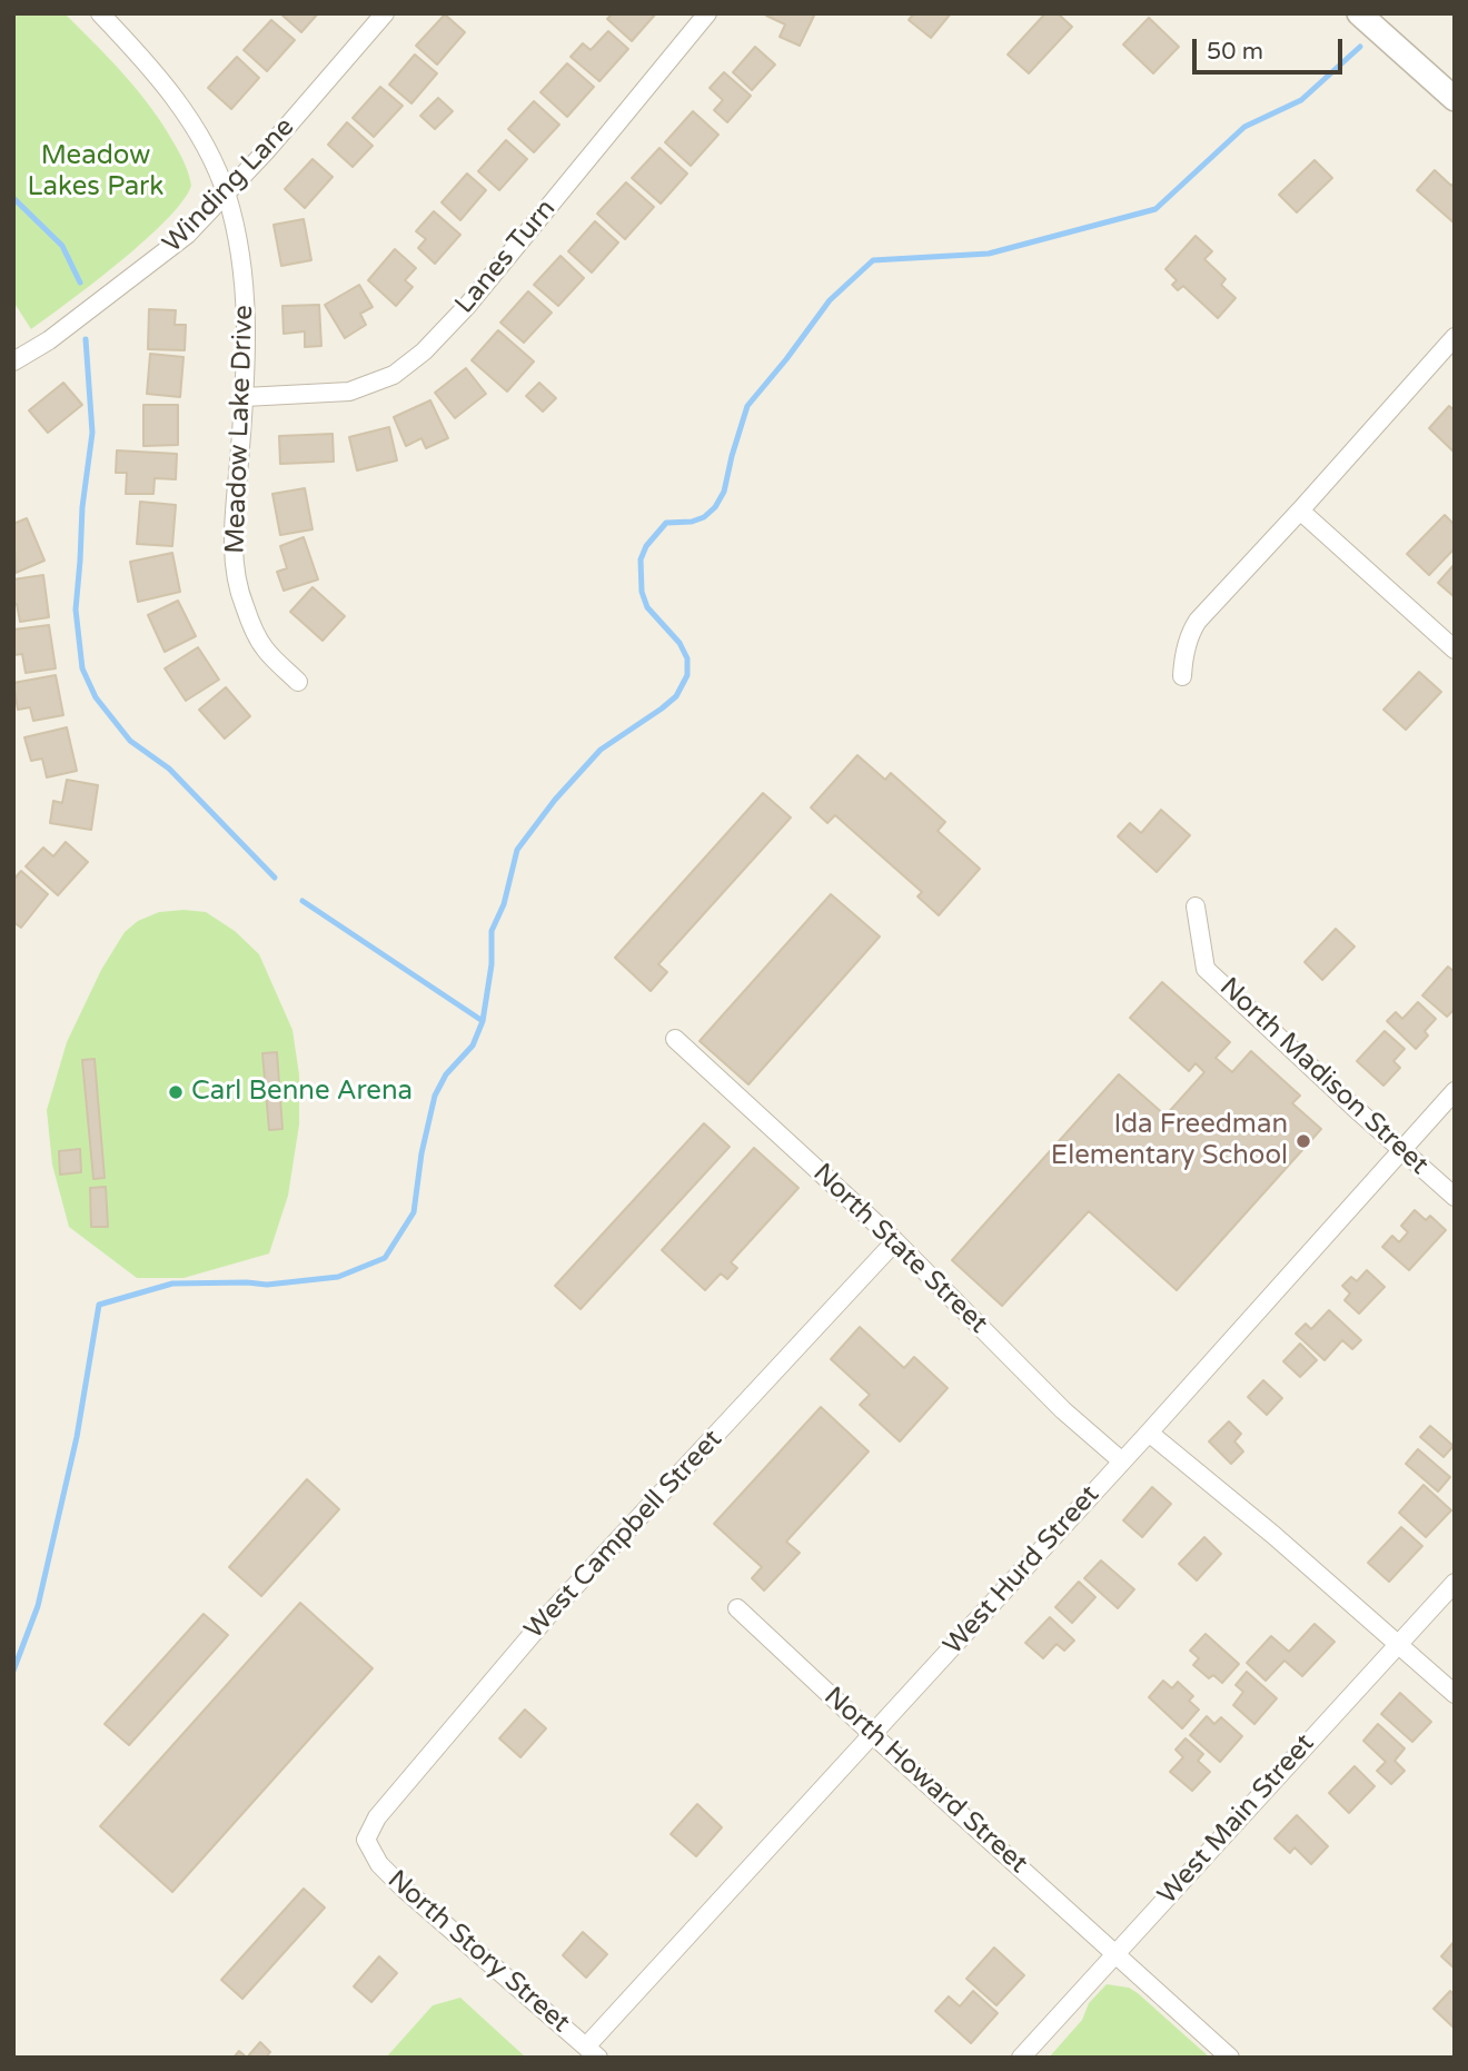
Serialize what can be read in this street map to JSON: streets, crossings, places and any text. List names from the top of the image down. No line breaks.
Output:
{"streets":{"street":["Winding Lane","Lanes Turn","Meadow Lake Drive","North Madison Street","North State Street","West Campbell Street","West Hurd Street","North Howard Street","West Main Street","North Story Street"]},"crossings":[["Winding Lane","Meadow Lake Drive"],["Lanes Turn","Meadow Lake Drive"],["North Madison Street","West Hurd Street"],["North State Street","West Campbell Street"],["North State Street","West Hurd Street"],["West Campbell Street","North Story Street"],["West Hurd Street","North Howard Street"],["West Hurd Street","North Story Street"],["North Howard Street","West Main Street"]],"parks":["Meadow Lakes Park"],"places":["Carl Benne Arena","Ida Freedman Elementary School"],"scale_bar":"50 m"}
